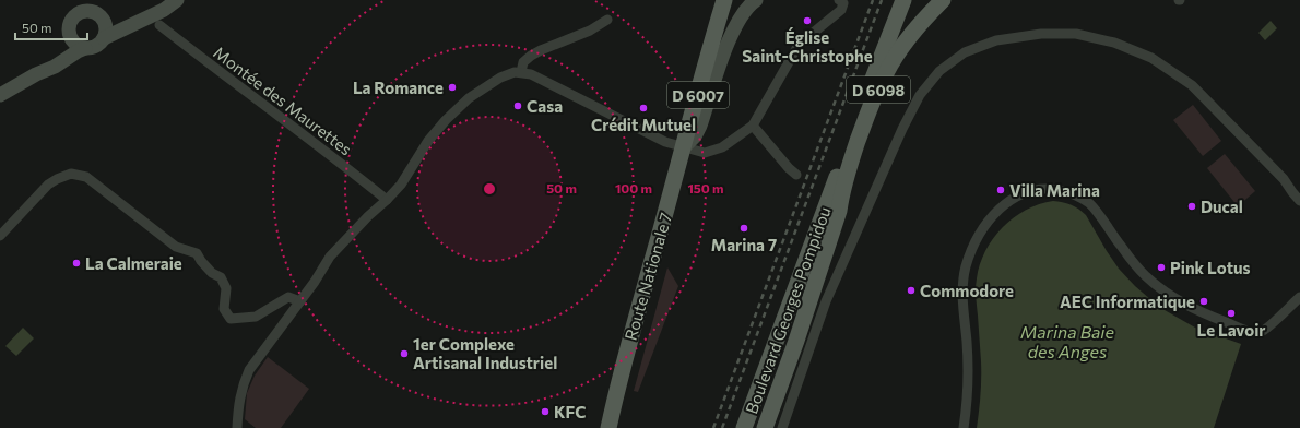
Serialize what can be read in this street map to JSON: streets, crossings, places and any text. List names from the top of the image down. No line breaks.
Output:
{"streets":{"main road":["D 6098","D 6007","Route Nationale 7","Boulevard Georges Pompidou"],"street":["Montée des Maurettes"]},"crossings":[["D 6098","Boulevard Georges Pompidou"]],"water":["Marina Baie des Anges"],"places":["Église Saint-Christophe","La Romance","Casa","Crédit Mutuel","Villa Marina","Ducal","Marina 7","La Calmeraie","Pink Lotus","Commodore","AEC Informatique","Le Lavoir","1er Complexe Artisanal Industriel","KFC"],"scale_bar":"50 m","rings":["50 m","100 m","150 m"]}
